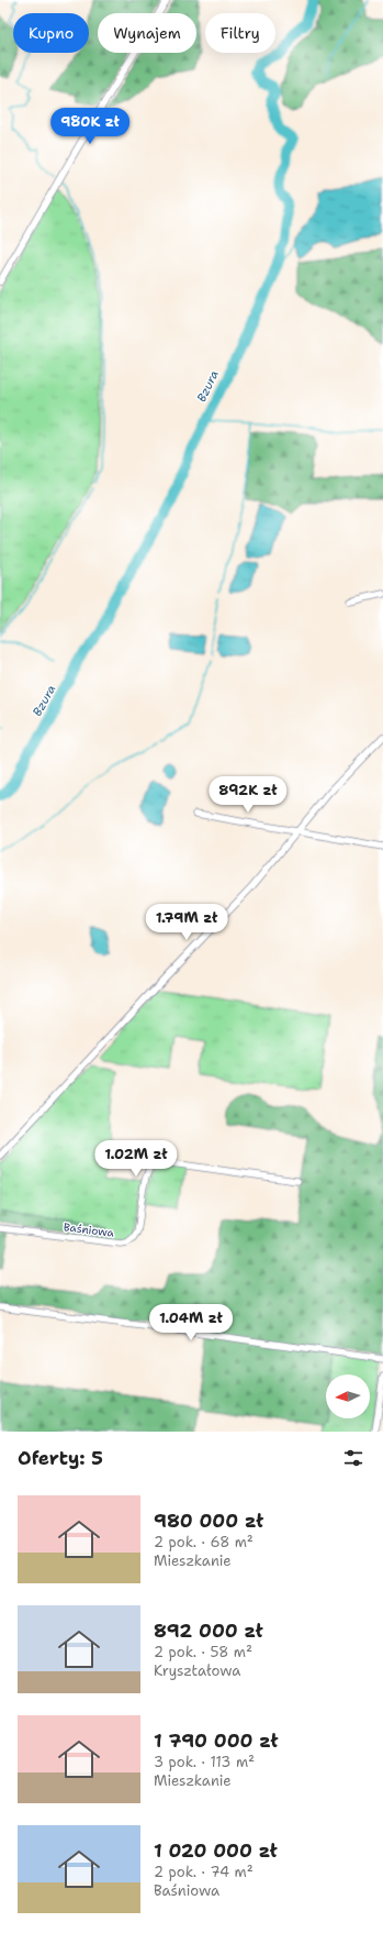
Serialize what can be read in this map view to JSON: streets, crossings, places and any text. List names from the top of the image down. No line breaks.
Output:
{"streets":{"street":["Baśniowa"]},"water":["Bzura"],"north":"left","page":{"chip":["Kupno","Wynajem","Filtry"],"price":["980K zł","892K zł","1.79M zł","1.02M zł","1.04M zł"],"heading":"Oferty: 5","list":[{"name":"980 000 zł","note":"2 pok. · 68 m² · Mieszkanie"},{"name":"892 000 zł","note":"2 pok. · 58 m² · Kryształowa"},{"name":"1 790 000 zł","note":"3 pok. · 113 m² · Mieszkanie"},{"name":"1 020 000 zł","note":"2 pok. · 74 m² · Baśniowa"}]}}
